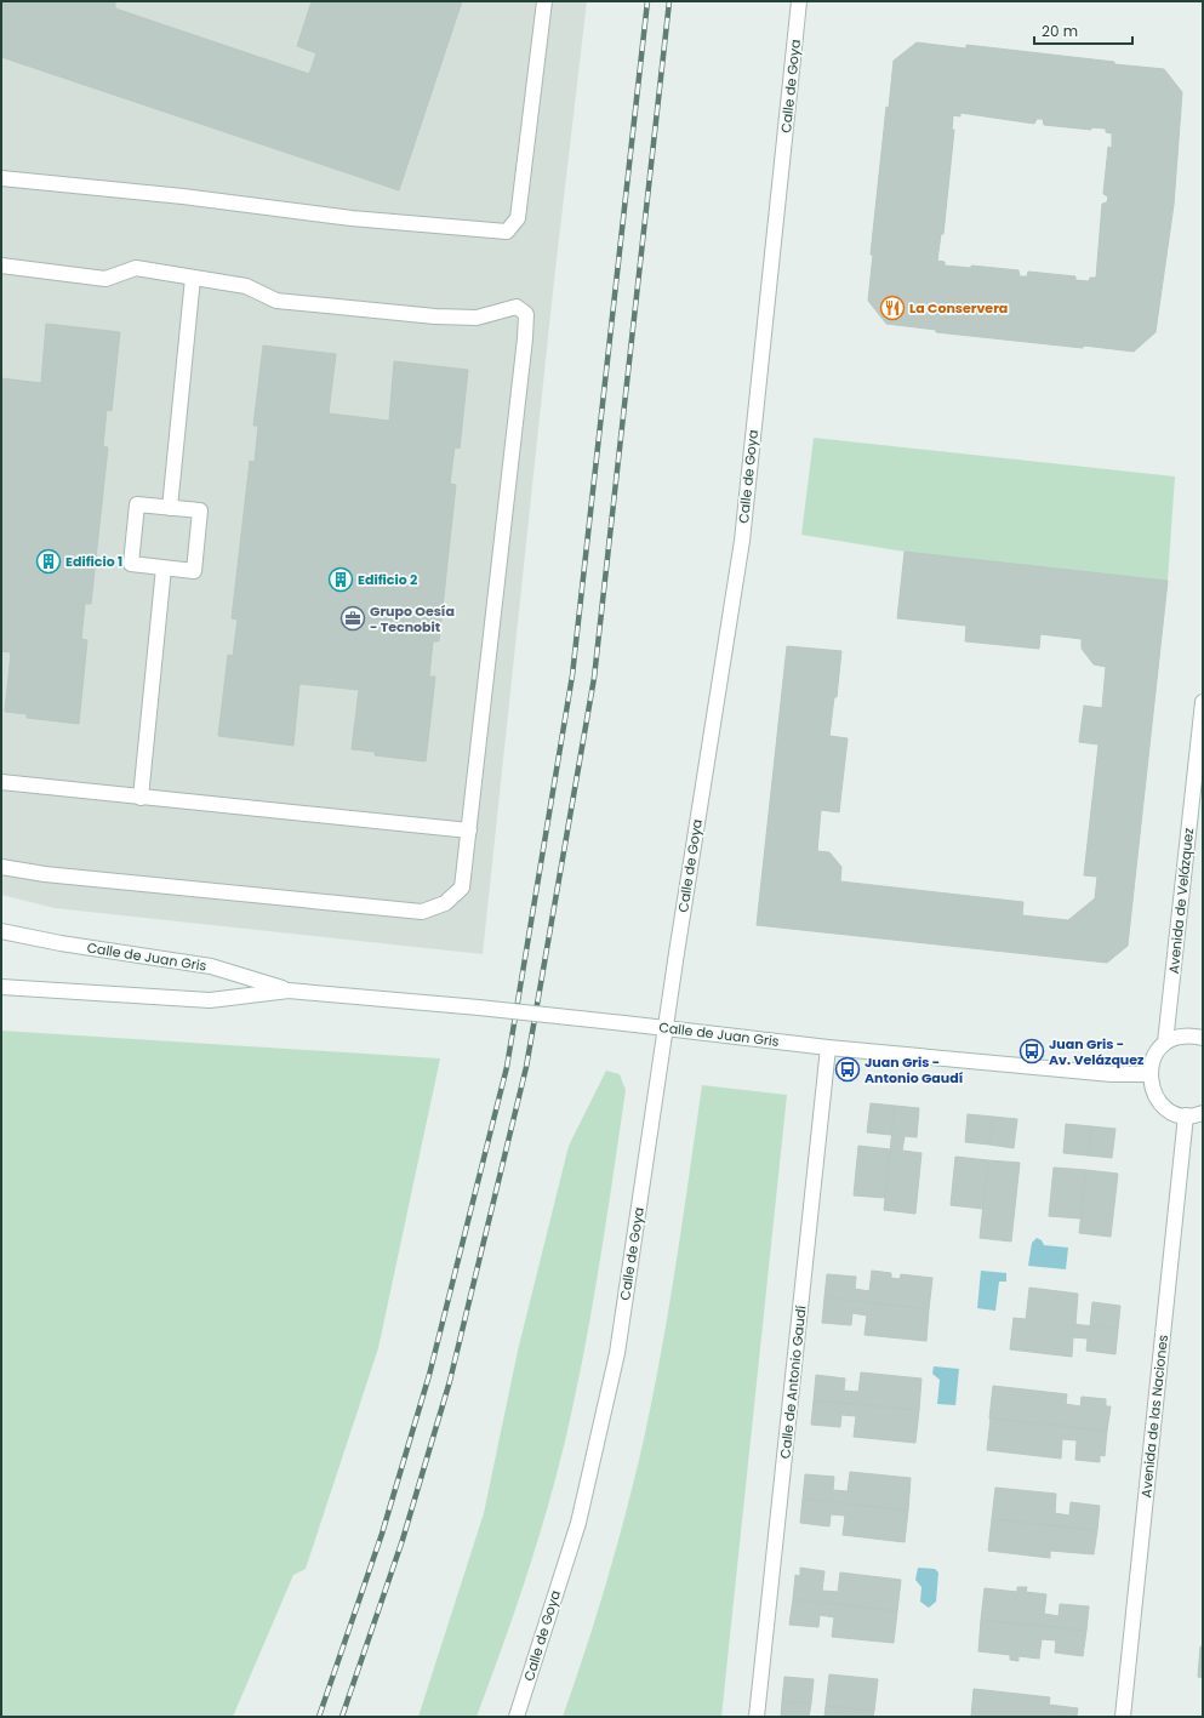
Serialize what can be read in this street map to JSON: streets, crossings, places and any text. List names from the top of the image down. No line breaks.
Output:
{"streets":{"street":["Calle de Goya","Avenida de Velázquez","Calle de Juan Gris","Calle de Antonio Gaudí","Avenida de las Naciones"]},"crossings":[["Calle de Goya","Calle de Juan Gris"],["Calle de Juan Gris","Calle de Antonio Gaudí"]],"places":{"restaurant":["La Conservera"],"building":["Edificio 1","Edificio 2"],"office":["Grupo Oesía - Tecnobit"],"bus stop":["Juan Gris - Av. Velázquez","Juan Gris - Antonio Gaudí"]},"scale_bar":"20 m"}
